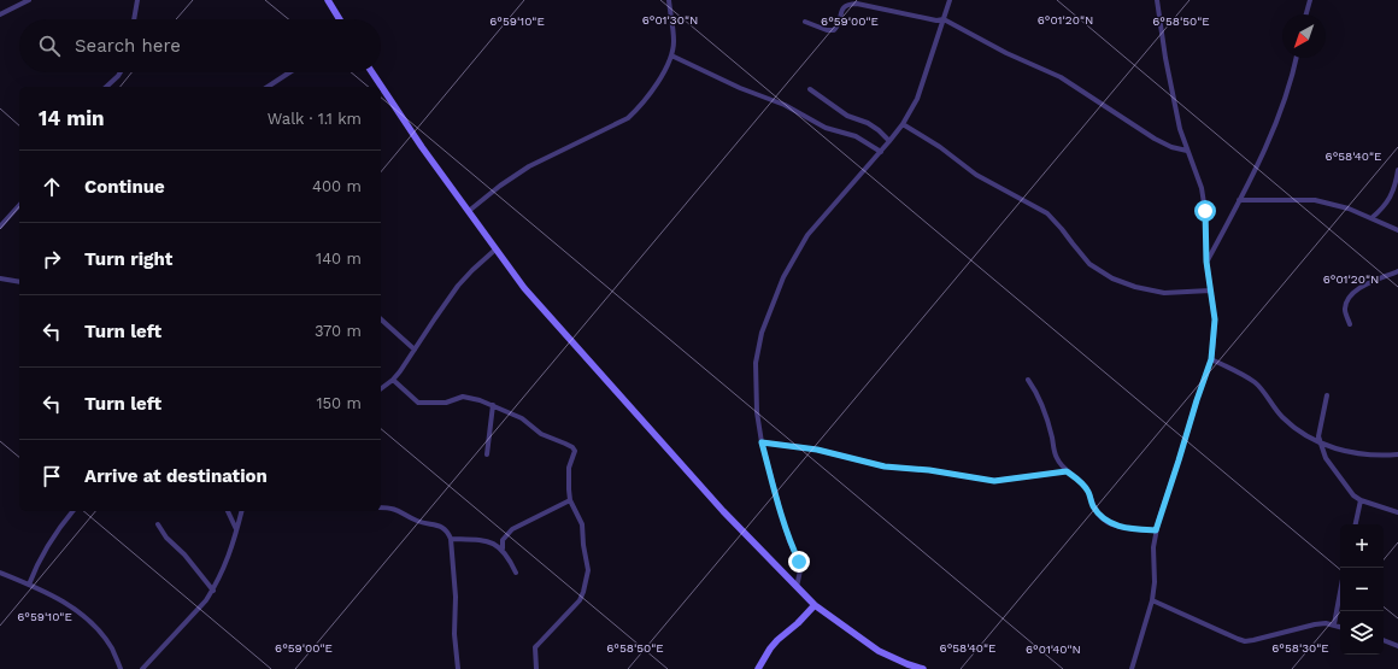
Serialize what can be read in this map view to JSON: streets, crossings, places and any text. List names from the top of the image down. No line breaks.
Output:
{"north":"bottom left","page":{"search":"Search here","heading":["14 min","Walk · 1.1 km"],"list":[["Continue","400 m"],["Turn right","140 m"],["Turn left","370 m"],["Turn left","150 m"],"Arrive at destination"],"map_buttons":["+","−"]},"coordinates":["6°01'30\"N","6°01'20\"N","6°59'10\"E","6°59'00\"E","6°58'50\"E","6°58'40\"E","6°58'30\"E","6°01'40\"N"]}
